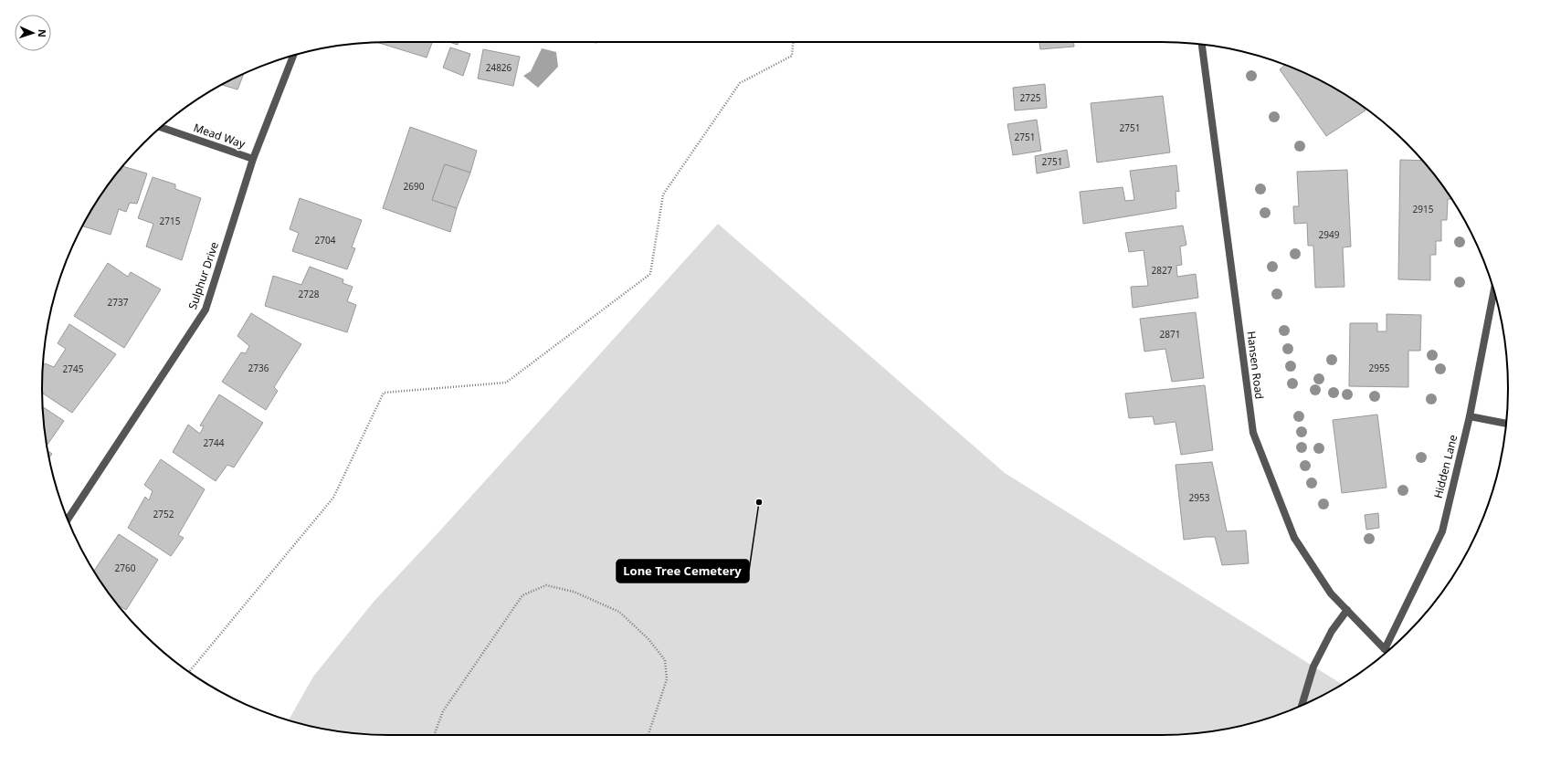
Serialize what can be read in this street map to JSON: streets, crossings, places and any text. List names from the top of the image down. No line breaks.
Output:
{"streets":{"street":["Mead Way","Sulphur Drive","Hansen Road","Hidden Lane"]},"crossings":[["Mead Way","Sulphur Drive"],["Hansen Road","Hidden Lane"]],"places":["Lone Tree Cemetery"],"house_numbers":["24826","2725","2751","2751","2751","2690","2915","2715","2949","2704","2827","2728","2737","2871","2736","2955","2745","2744","2953","2752","2760"],"north":"right"}
